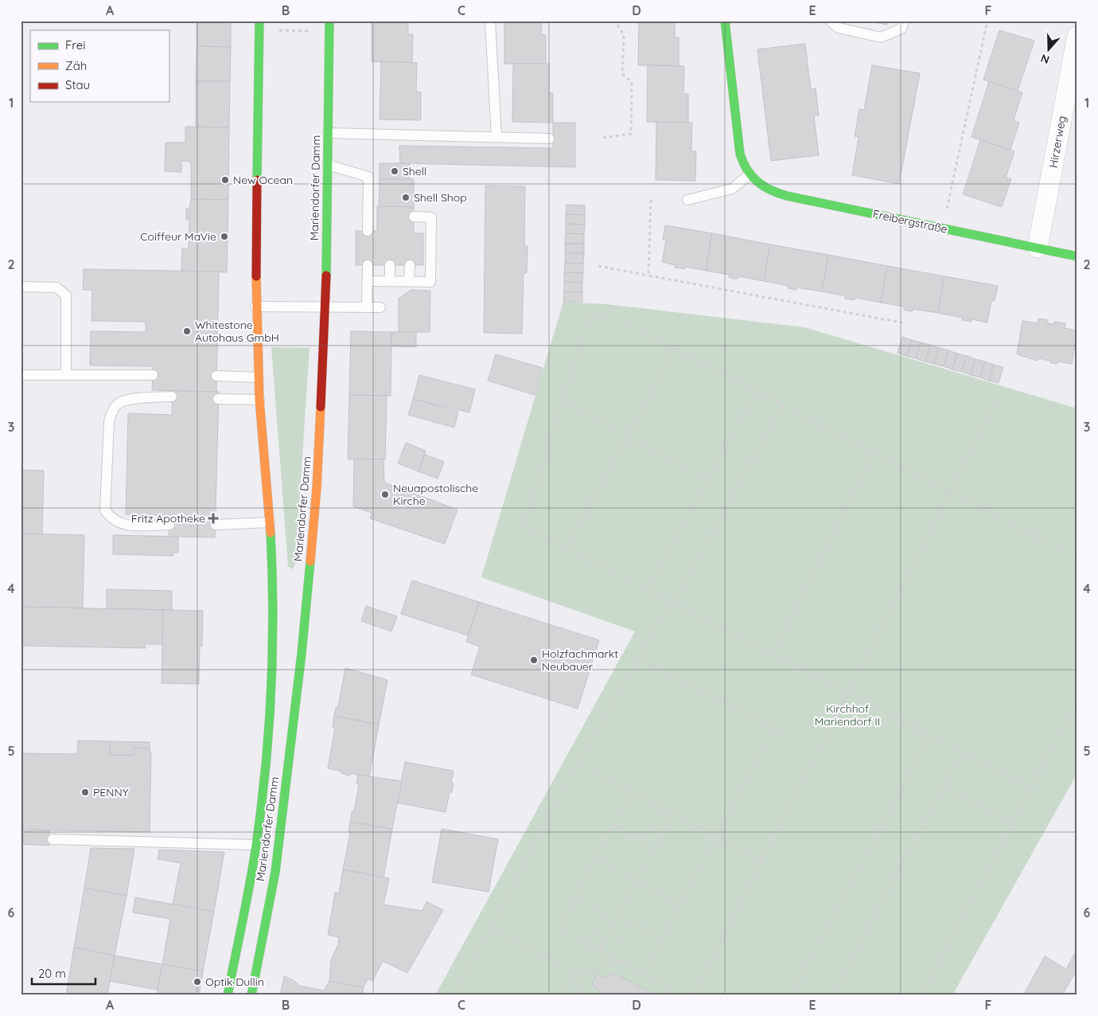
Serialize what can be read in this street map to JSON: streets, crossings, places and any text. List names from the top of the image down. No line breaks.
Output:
{"streets":{"main road":["Mariendorfer Damm","Freibergstraße"],"street":["Hirzerweg"]},"crossings":[["Hirzerweg","Freibergstraße"]],"parks":["Kirchhof Mariendorf II"],"places":{"other":["Shell","New Ocean","Shell Shop","Coiffeur MaVie","Whitestone Autohaus GmbH","Neuapostolische Kirche","Holzfachmarkt Neubauer","PENNY","Optik Dullin"],"health":["Fritz Apotheke"]},"legend":["Frei","Zäh","Stau"],"scale_bar":"20 m","north":"bottom","grid":{"columns":["A","B","C","D","E","F"],"rows":["1","2","3","4","5","6"]}}
